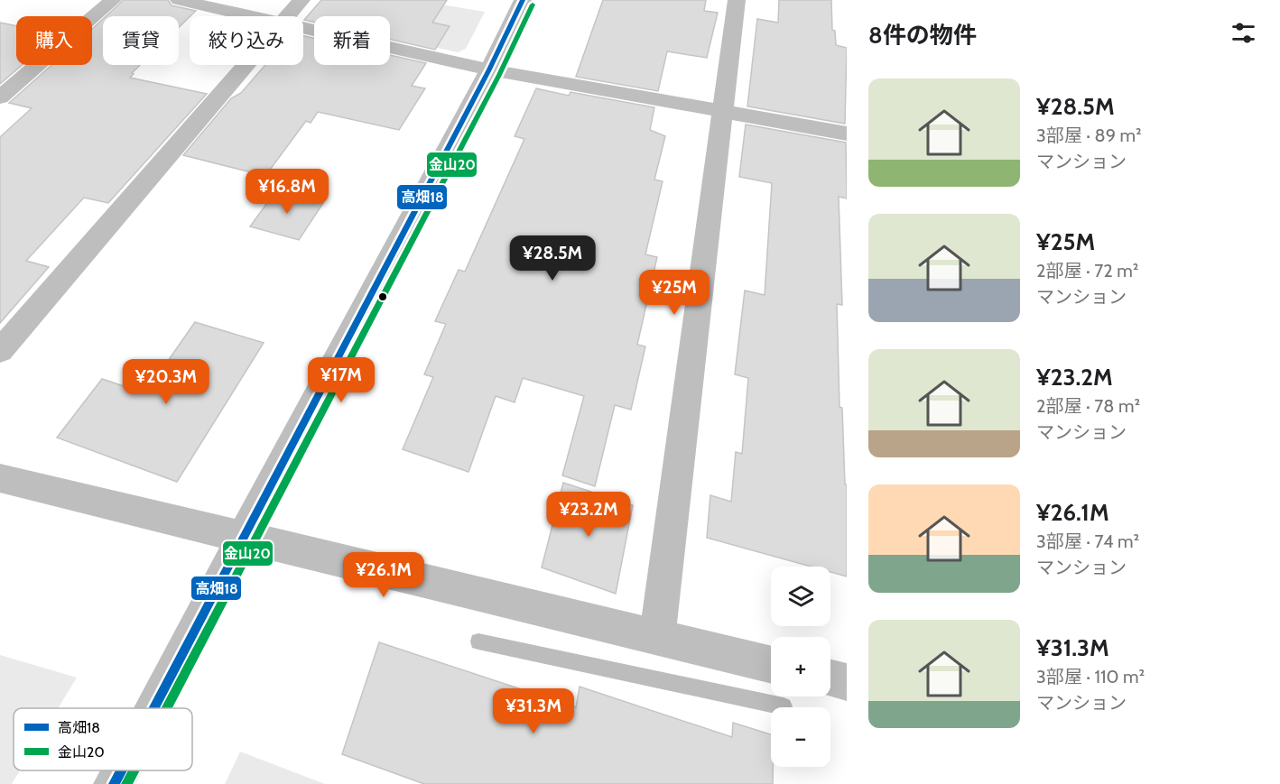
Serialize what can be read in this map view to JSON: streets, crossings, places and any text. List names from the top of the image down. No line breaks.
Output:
{"lines":["transit line 高畑18","transit line 金山20"],"legend":["高畑18","金山20"],"page":{"heading":"8件の物件","chip":["購入","賃貸","絞り込み","新着"],"list":[{"name":"¥28.5M","note":"3部屋 · 89 m² · マンション"},{"name":"¥25M","note":"2部屋 · 72 m² · マンション"},{"name":"¥23.2M","note":"2部屋 · 78 m² · マンション"},{"name":"¥26.1M","note":"3部屋 · 74 m² · マンション"},{"name":"¥31.3M","note":"3部屋 · 110 m² · マンション"}],"price":["¥16.8M","¥28.5M","¥25M","¥17M","¥20.3M","¥23.2M","¥26.1M","¥31.3M"],"map_buttons":["+","−"]}}
